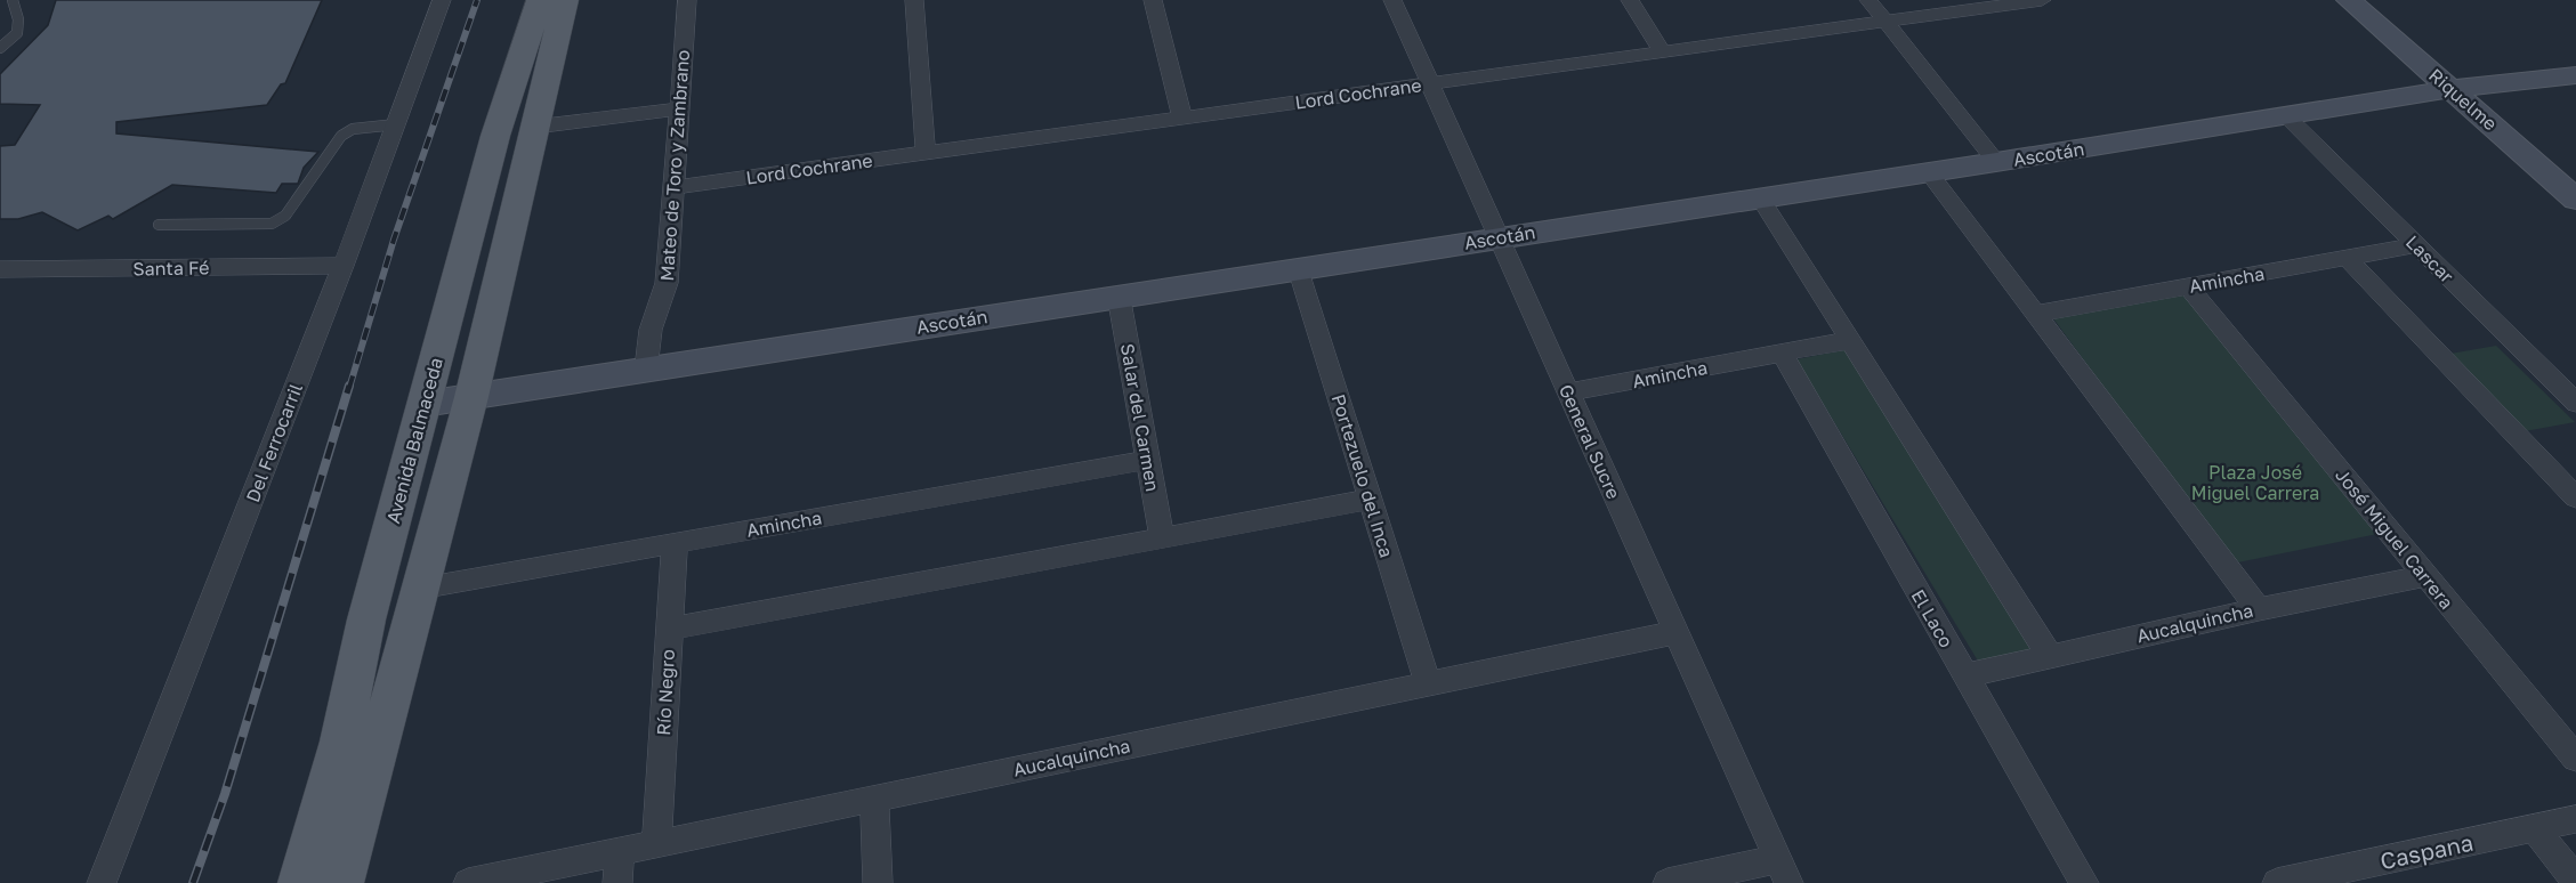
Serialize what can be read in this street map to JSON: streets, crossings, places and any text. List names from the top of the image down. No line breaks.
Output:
{"streets":{"main road":["Avenida Balmaceda"],"street":["Lord Cochrane","Riquelme","Ascotán","Mateo de Toro y Zambrano","Lascar","Santa Fé","Amincha","Salar del Carmen","General Sucre","Del Ferrocarril","Portezuelo del Inca","José Miguel Carrera","El Laco","Aucalquincha","Río Negro","Caspana"]},"crossings":[["Lord Cochrane","Mateo de Toro y Zambrano"],["Lord Cochrane","General Sucre"],["Riquelme","Ascotán"],["Ascotán","Mateo de Toro y Zambrano"],["Ascotán","Lascar"],["Ascotán","Salar del Carmen"],["Ascotán","Avenida Balmaceda"],["Ascotán","General Sucre"],["Ascotán","Portezuelo del Inca"],["Lascar","Amincha"],["Santa Fé","Del Ferrocarril"],["Amincha","Salar del Carmen"],["Amincha","General Sucre"],["Amincha","José Miguel Carrera"],["Amincha","El Laco"],["Amincha","Río Negro"],["General Sucre","Aucalquincha"],["Portezuelo del Inca","Aucalquincha"],["José Miguel Carrera","Aucalquincha"],["El Laco","Aucalquincha"],["Aucalquincha","Río Negro"]],"parks":["Plaza José Miguel Carrera"]}
